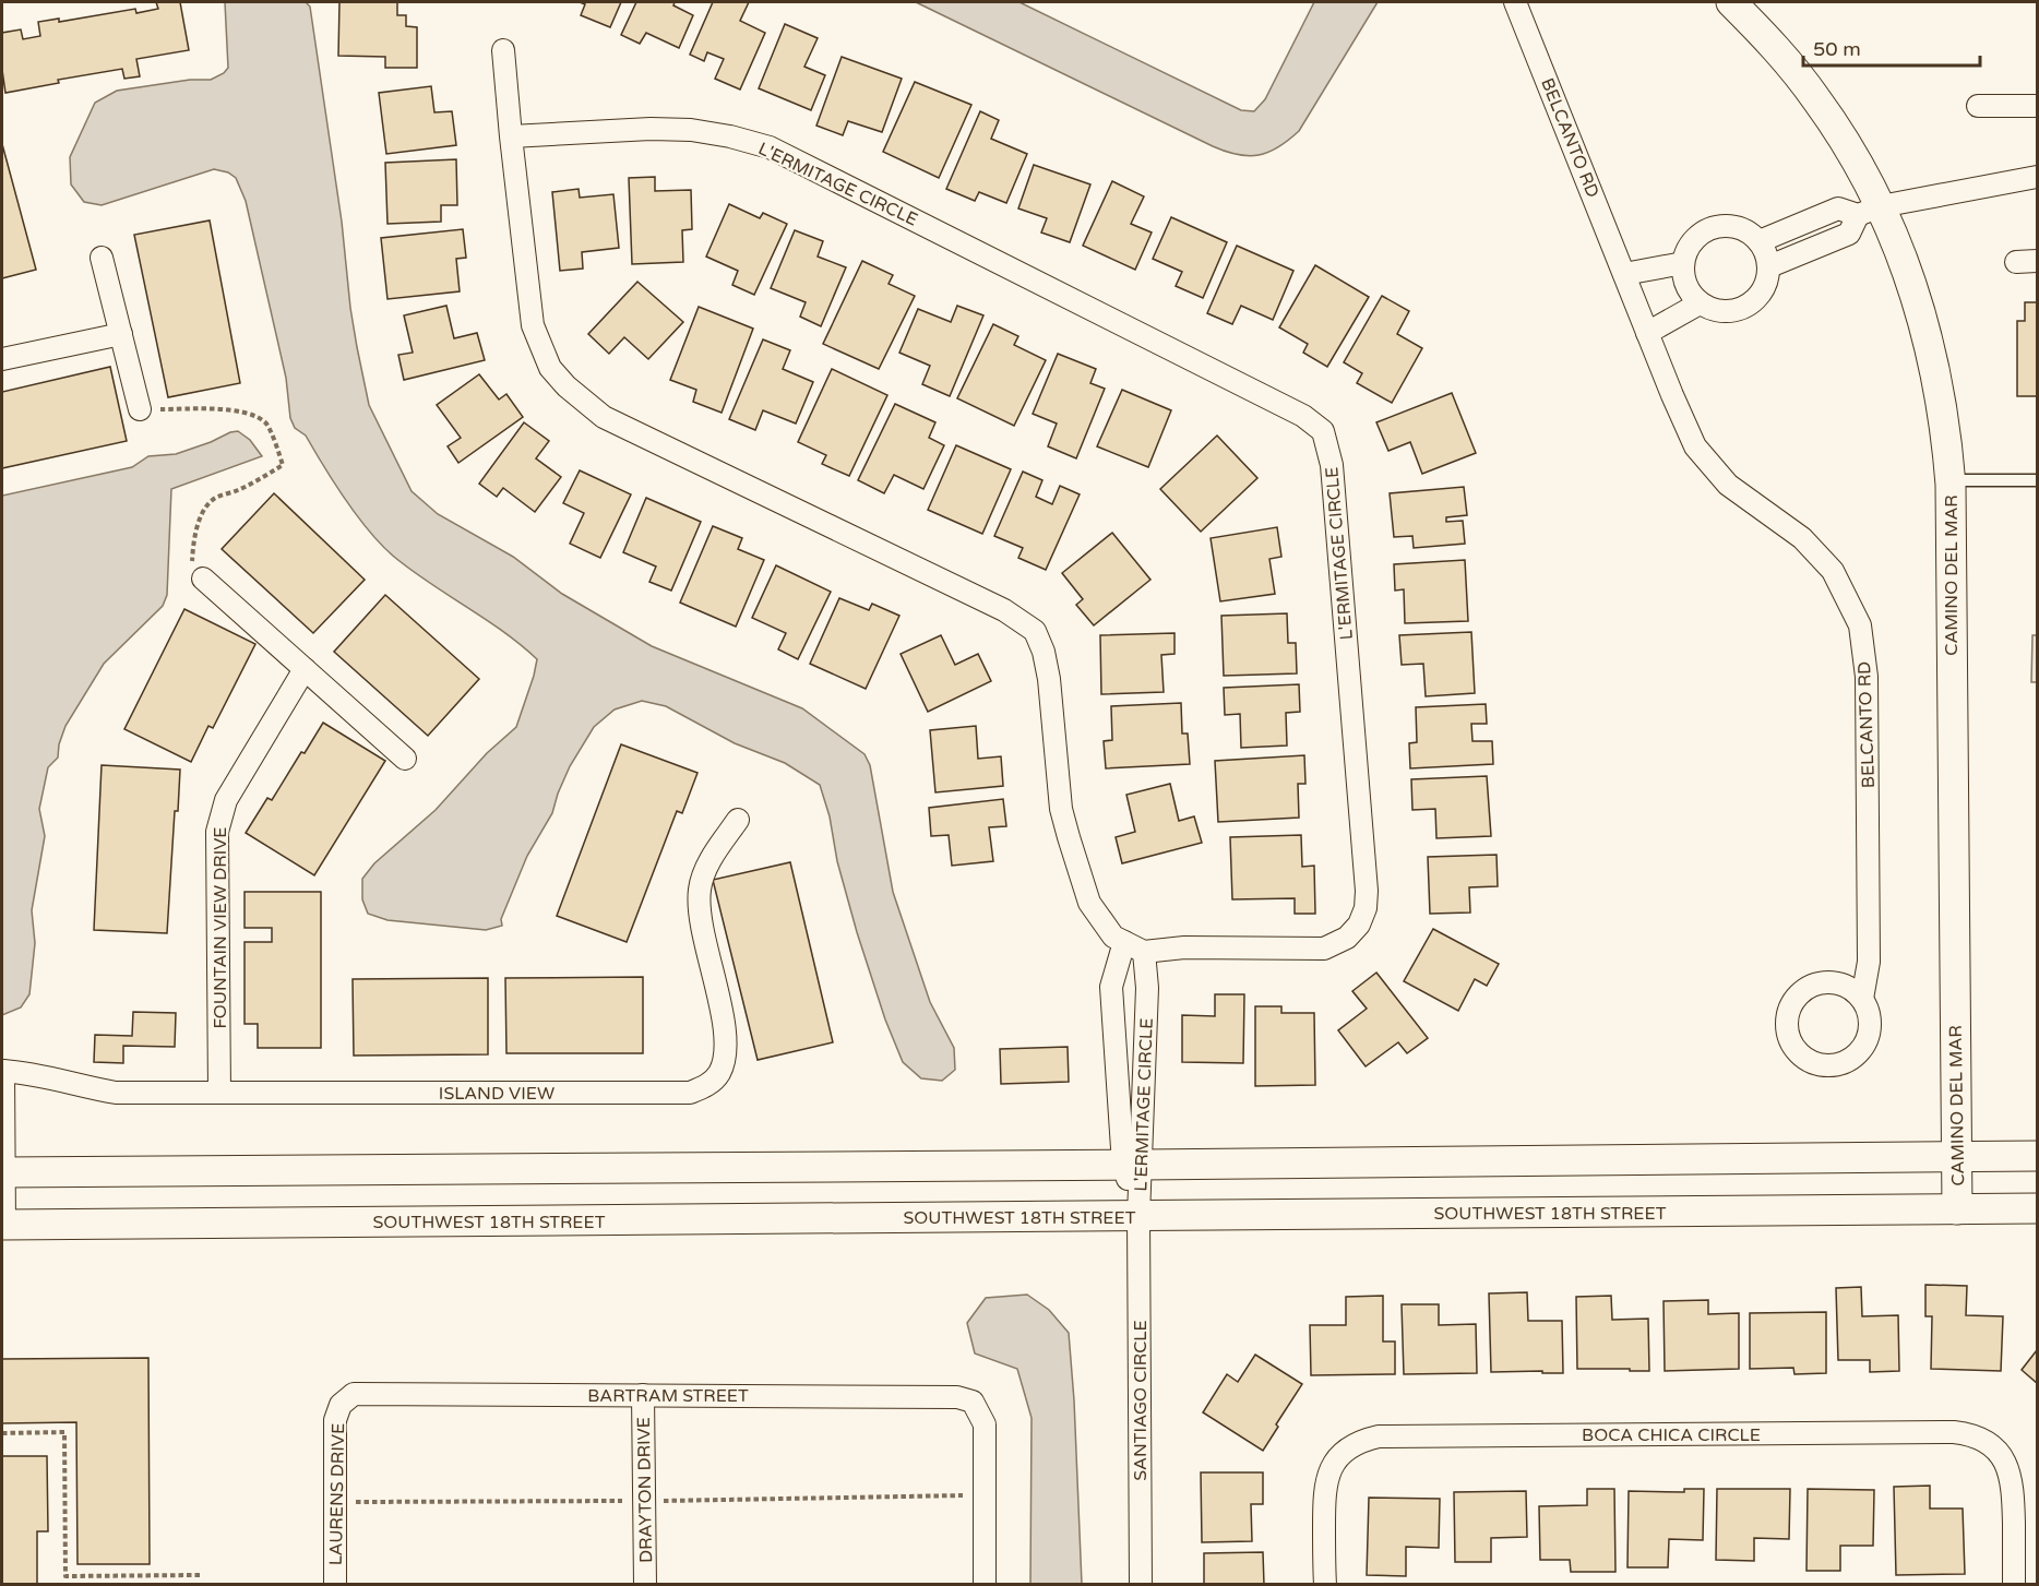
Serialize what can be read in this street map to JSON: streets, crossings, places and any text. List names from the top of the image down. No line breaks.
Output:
{"streets":{"main road":["CAMINO DEL MAR","SOUTHWEST 18TH STREET"],"street":["BELCANTO RD","L'ERMITAGE CIRCLE","FOUNTAIN VIEW DRIVE","ISLAND VIEW","BARTRAM STREET","SANTIAGO CIRCLE","BOCA CHICA CIRCLE","DRAYTON DRIVE","LAURENS DRIVE"]},"crossings":[["L'ERMITAGE CIRCLE","SOUTHWEST 18TH STREET"],["L'ERMITAGE CIRCLE","SANTIAGO CIRCLE"],["CAMINO DEL MAR","SOUTHWEST 18TH STREET"],["FOUNTAIN VIEW DRIVE","ISLAND VIEW"],["ISLAND VIEW","SOUTHWEST 18TH STREET"],["SOUTHWEST 18TH STREET","SANTIAGO CIRCLE"],["BARTRAM STREET","DRAYTON DRIVE"],["BARTRAM STREET","LAURENS DRIVE"]],"scale_bar":"50 m"}
